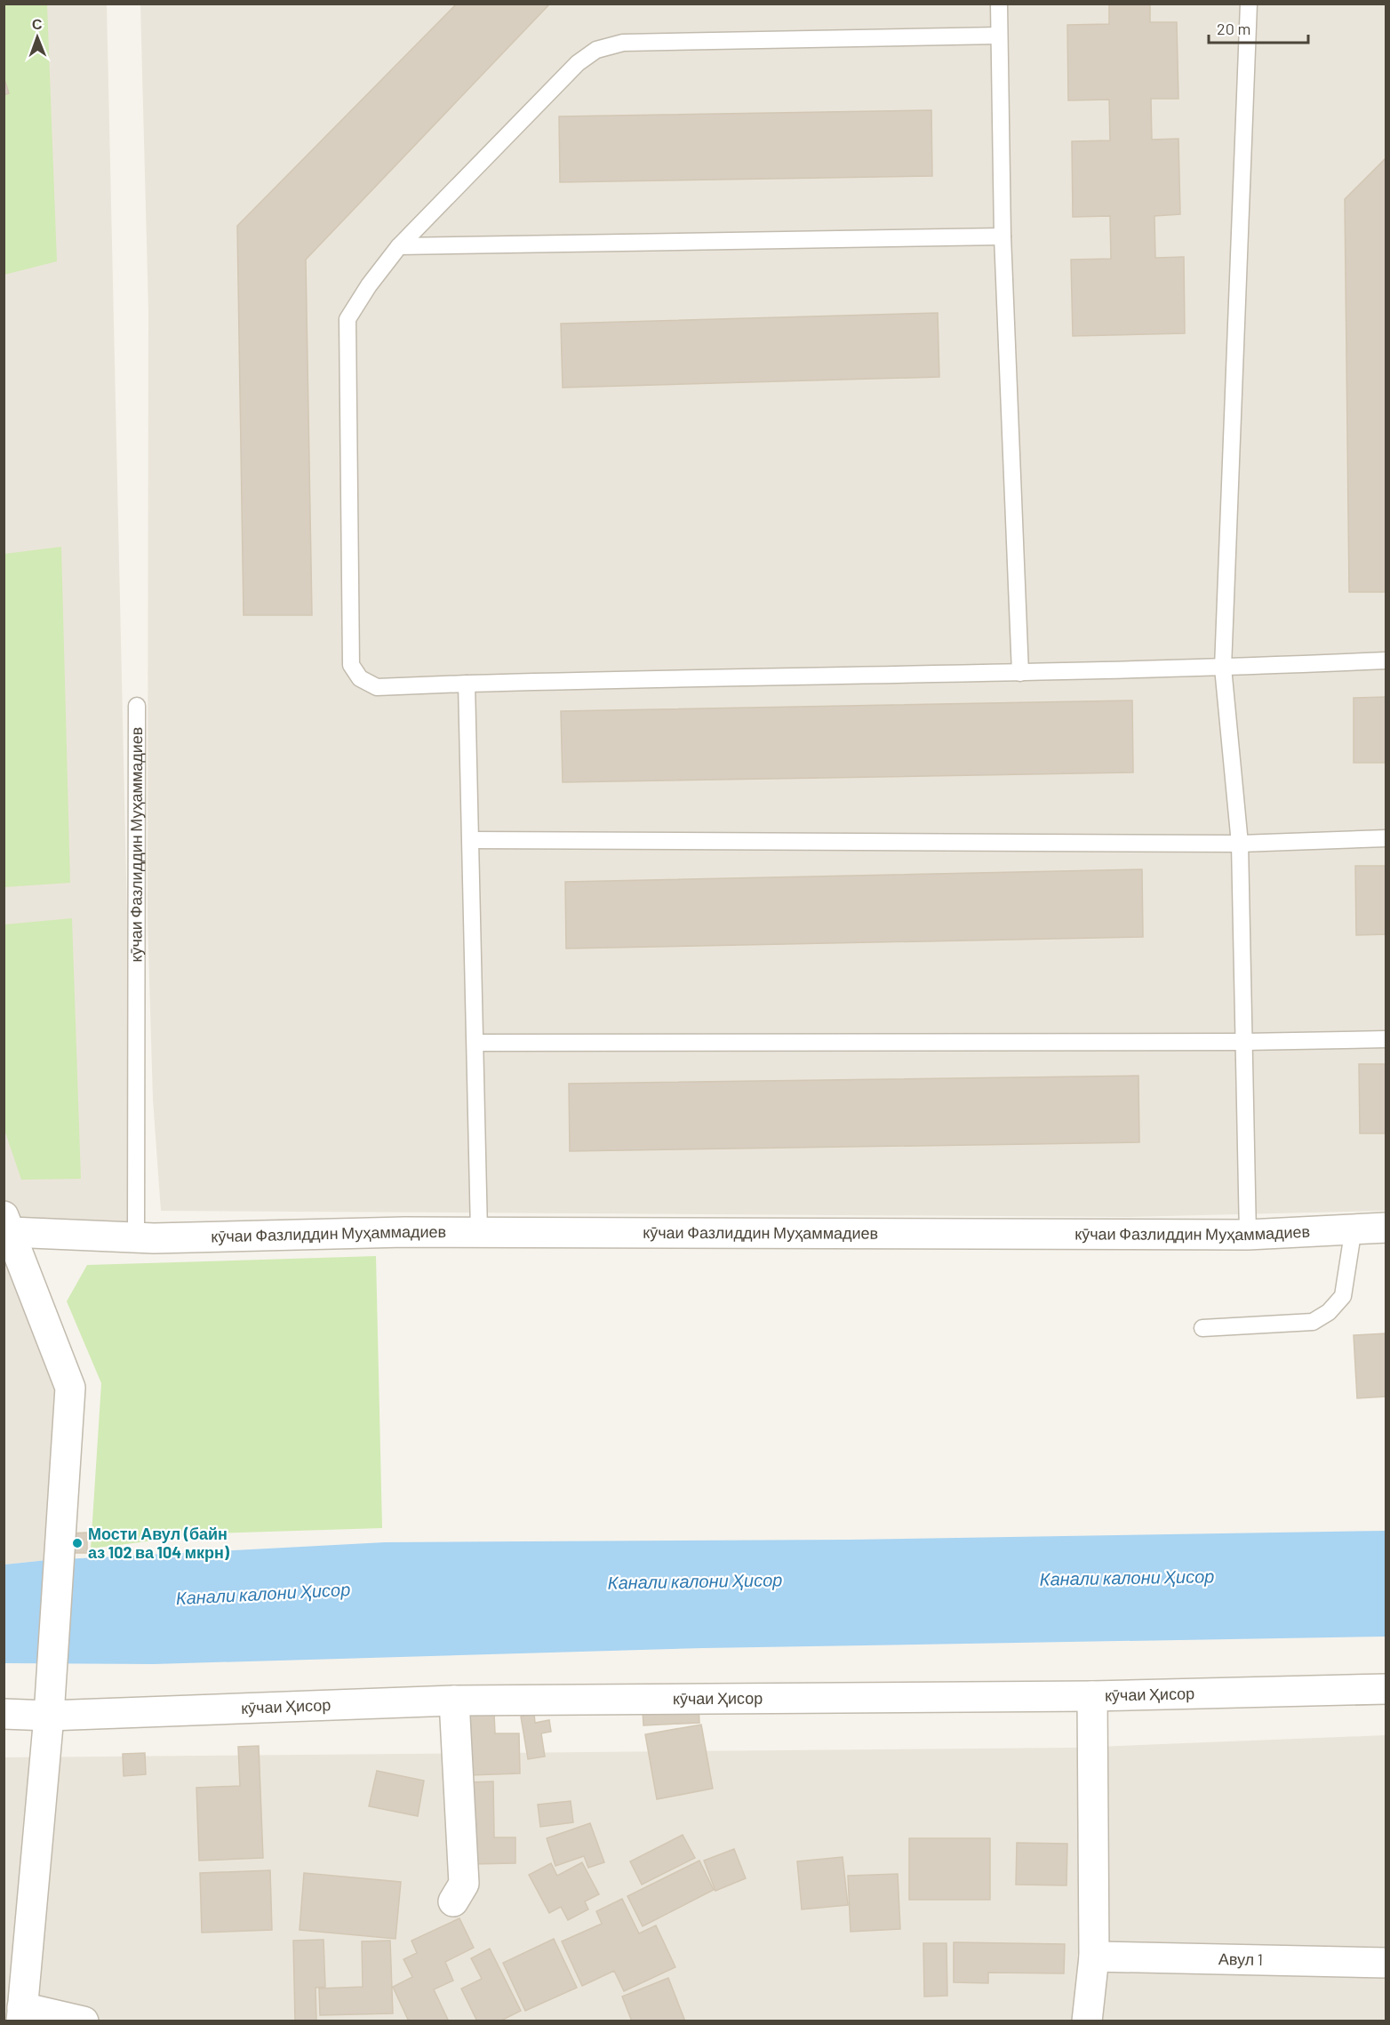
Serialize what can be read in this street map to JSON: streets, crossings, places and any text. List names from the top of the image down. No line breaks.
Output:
{"streets":{"street":["кӯчаи Фазлиддин Муҳаммадиев","кӯчаи Ҳисор","Авул 1"]},"water":["Канали калони Ҳисор"],"places":["Мости Авул (байн аз 102 ва 104 мкрн)"],"scale_bar":"20 m","north":"top"}
